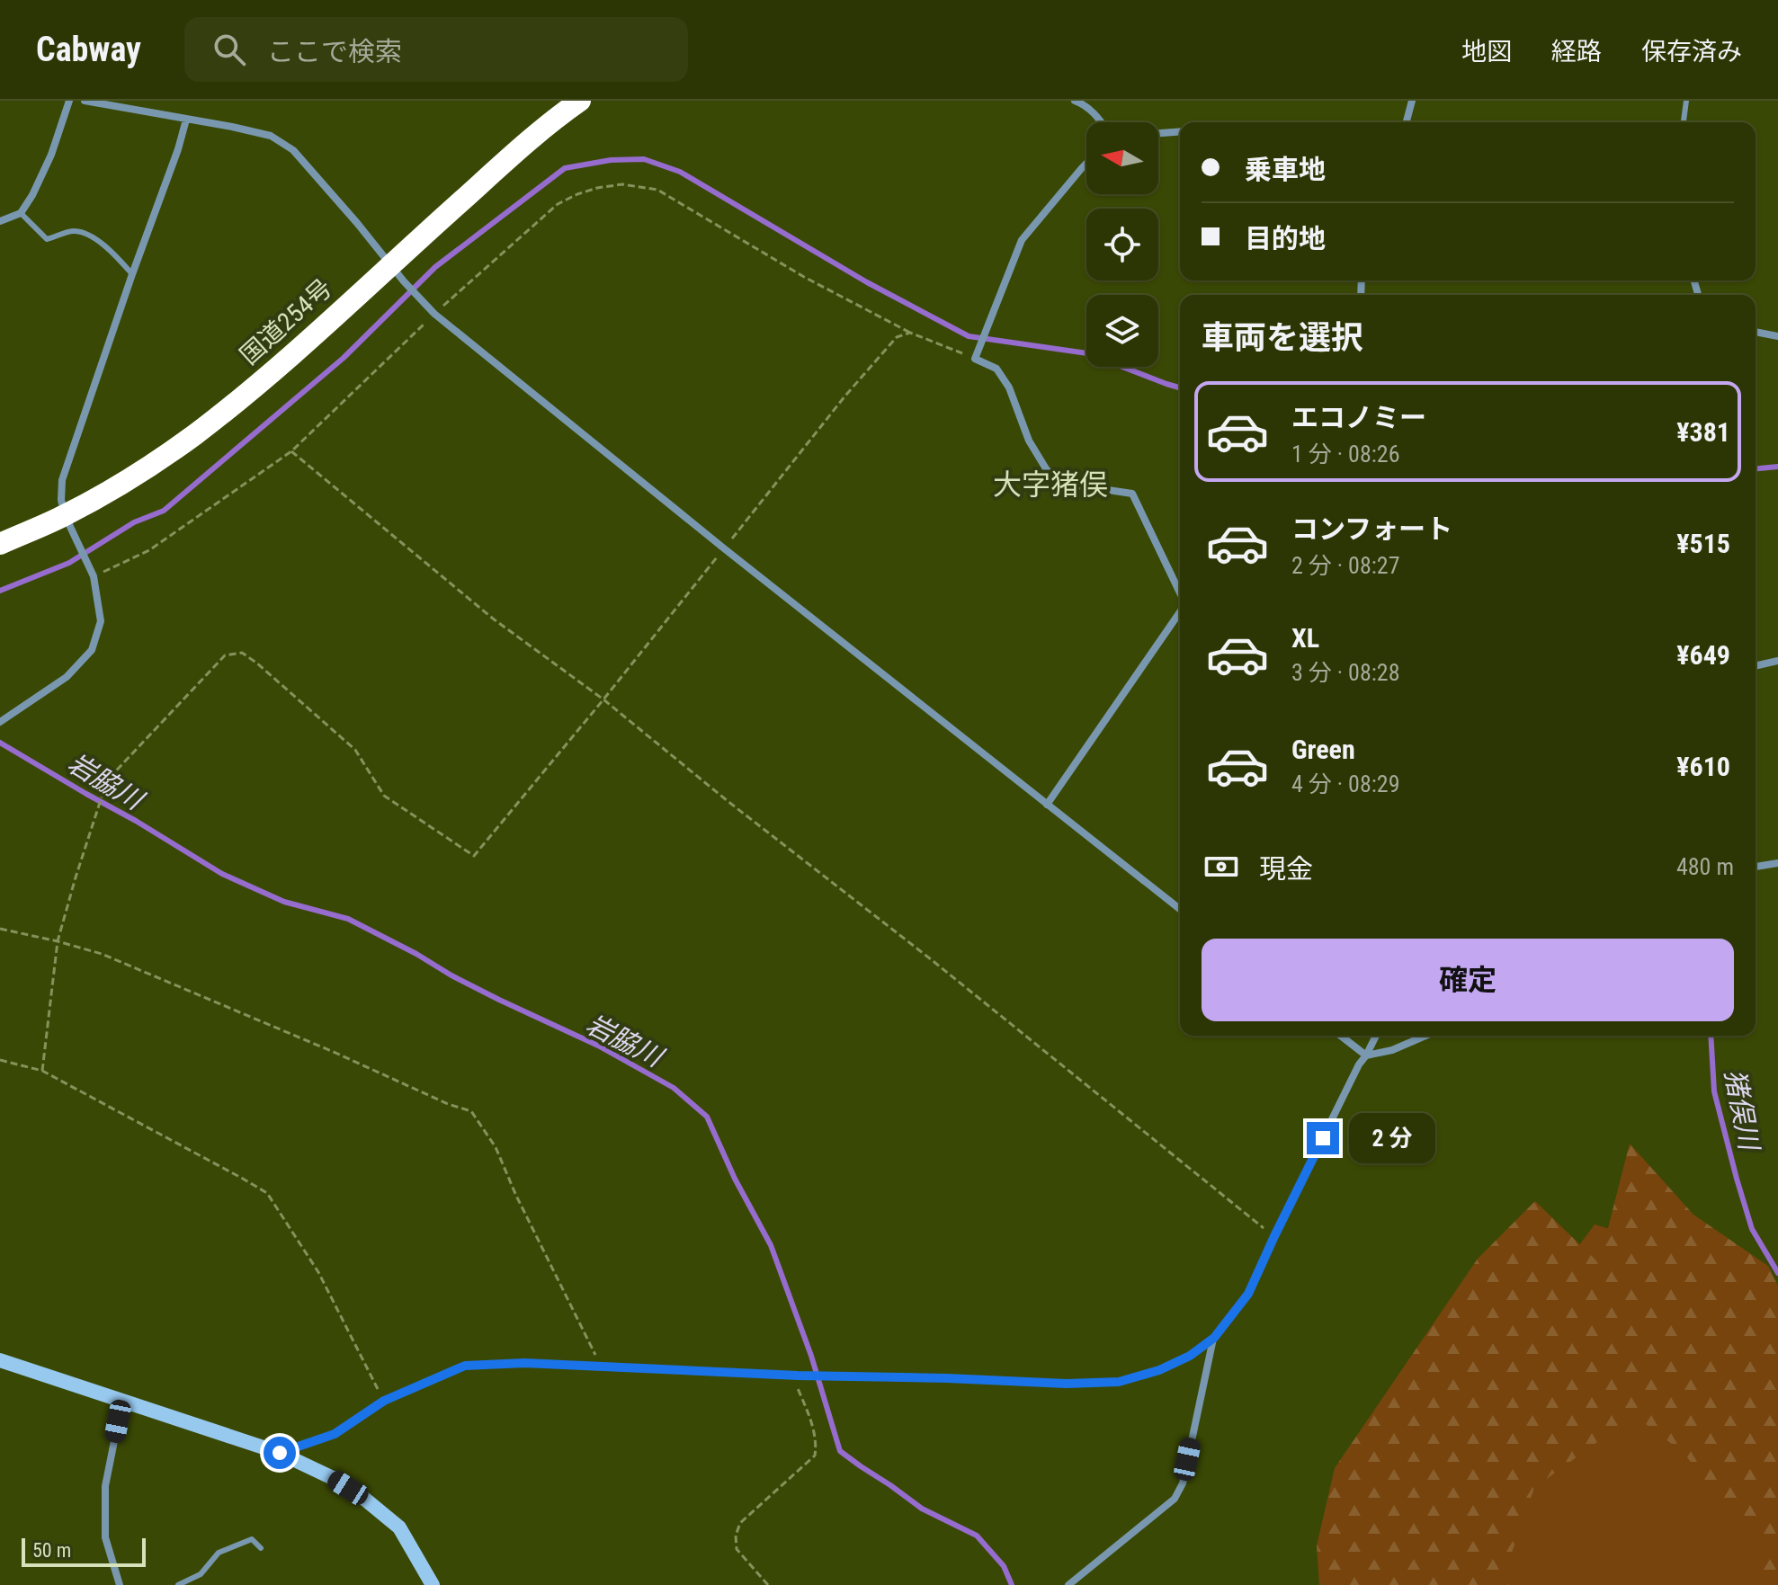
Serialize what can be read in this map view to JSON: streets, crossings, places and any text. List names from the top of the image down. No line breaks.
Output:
{"streets":{"highway":["国道254号"]},"districts":["大字猪俣"],"water":["岩脇川","猪俣川"],"scale_bar":"50 m","north":"left","page":{"header":"Cabway","search":"ここで検索","nav":["地図","経路","保存済み"],"banner":["乗車地","目的地"],"heading":"車両を選択","list":[{"name":"エコノミー","note":"1 分 · 08:26","value":"¥381"},{"name":"コンフォート","note":"2 分 · 08:27","value":"¥515"},{"name":"XL","note":"3 分 · 08:28","value":"¥649"},{"name":"Green","note":"4 分 · 08:29","value":"¥610"}],"pay":["現金","480 m"],"buttons":"確定","bubble":"2 分","scale":"50 m"}}
